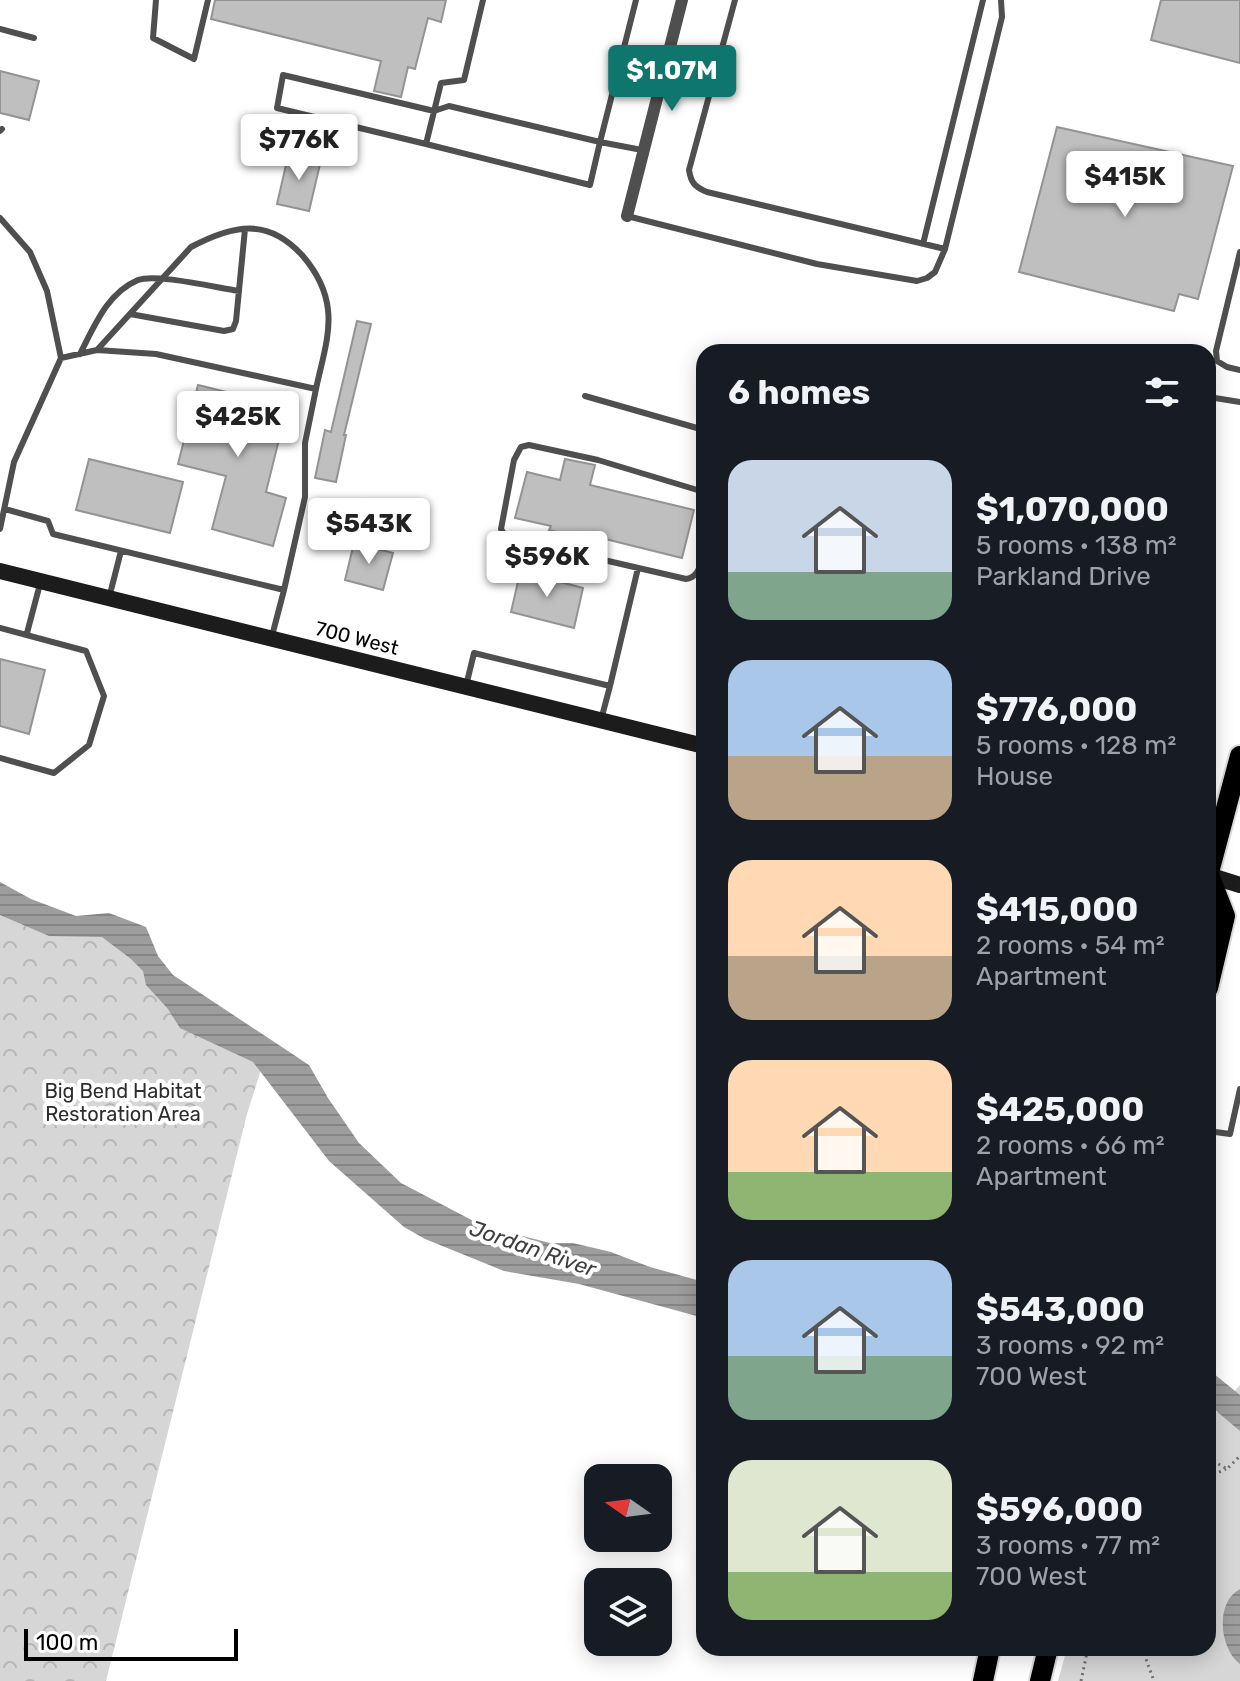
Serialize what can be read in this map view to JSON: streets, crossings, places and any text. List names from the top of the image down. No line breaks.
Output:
{"streets":{"street":["700 West"]},"water":["Jordan River"],"parks":["Big Bend Habitat Restoration Area"],"scale_bar":"100 m","north":"left","page":{"price":["$1.07M","$776K","$415K","$425K","$543K","$596K"],"heading":"6 homes","list":[{"name":"$1,070,000","note":"5 rooms · 138 m² · Parkland Drive"},{"name":"$776,000","note":"5 rooms · 128 m² · House"},{"name":"$415,000","note":"2 rooms · 54 m² · Apartment"},{"name":"$425,000","note":"2 rooms · 66 m² · Apartment"},{"name":"$543,000","note":"3 rooms · 92 m² · 700 West"},{"name":"$596,000","note":"3 rooms · 77 m² · 700 West"}],"scale":"100 m"}}
